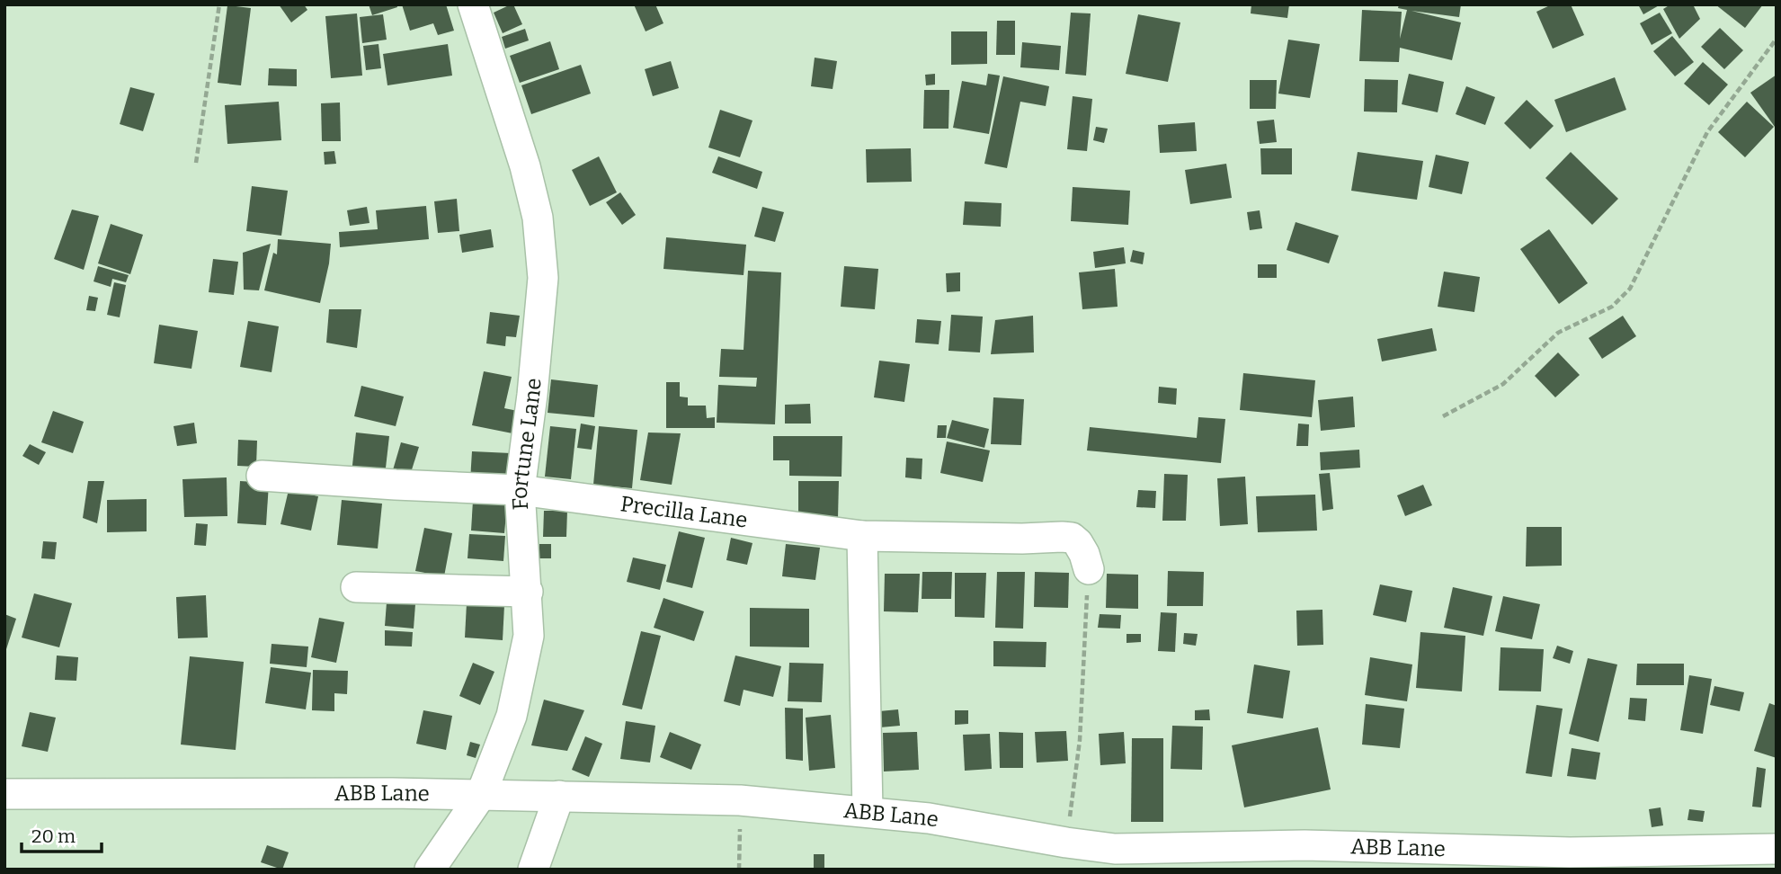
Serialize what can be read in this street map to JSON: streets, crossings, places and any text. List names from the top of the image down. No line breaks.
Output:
{"streets":{"street":["Fortune Lane","Precilla Lane","ABB Lane"]},"crossings":[["Fortune Lane","Precilla Lane"],["Fortune Lane","ABB Lane"]],"scale_bar":"20 m"}
